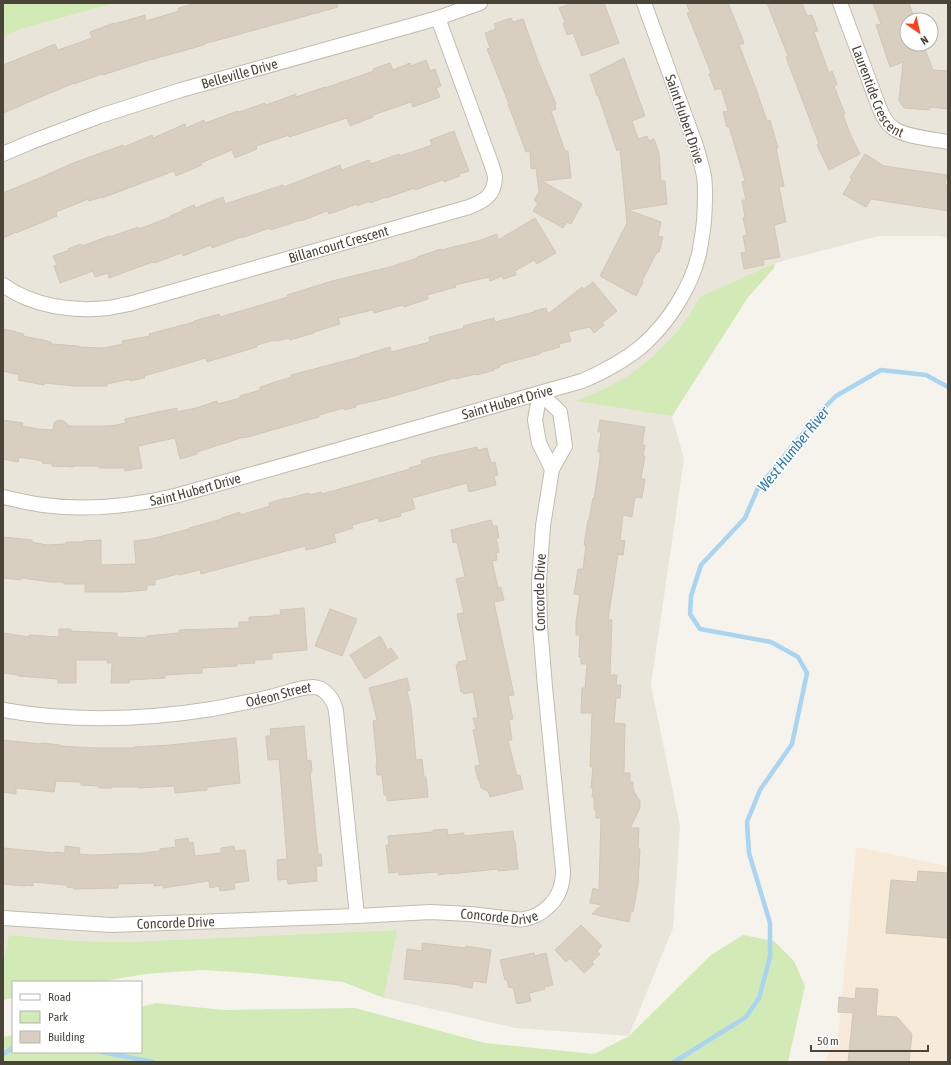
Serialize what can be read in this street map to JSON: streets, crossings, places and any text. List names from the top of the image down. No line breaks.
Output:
{"streets":{"street":["Belleville Drive","Laurentide Crescent","Saint Hubert Drive","Billancourt Crescent","Concorde Drive","Odeon Street"]},"crossings":[["Belleville Drive","Billancourt Crescent"],["Saint Hubert Drive","Concorde Drive"],["Concorde Drive","Odeon Street"]],"water":["West Humber River"],"legend":["Road","Park","Building"],"scale_bar":"50 m","north":"bottom right"}
